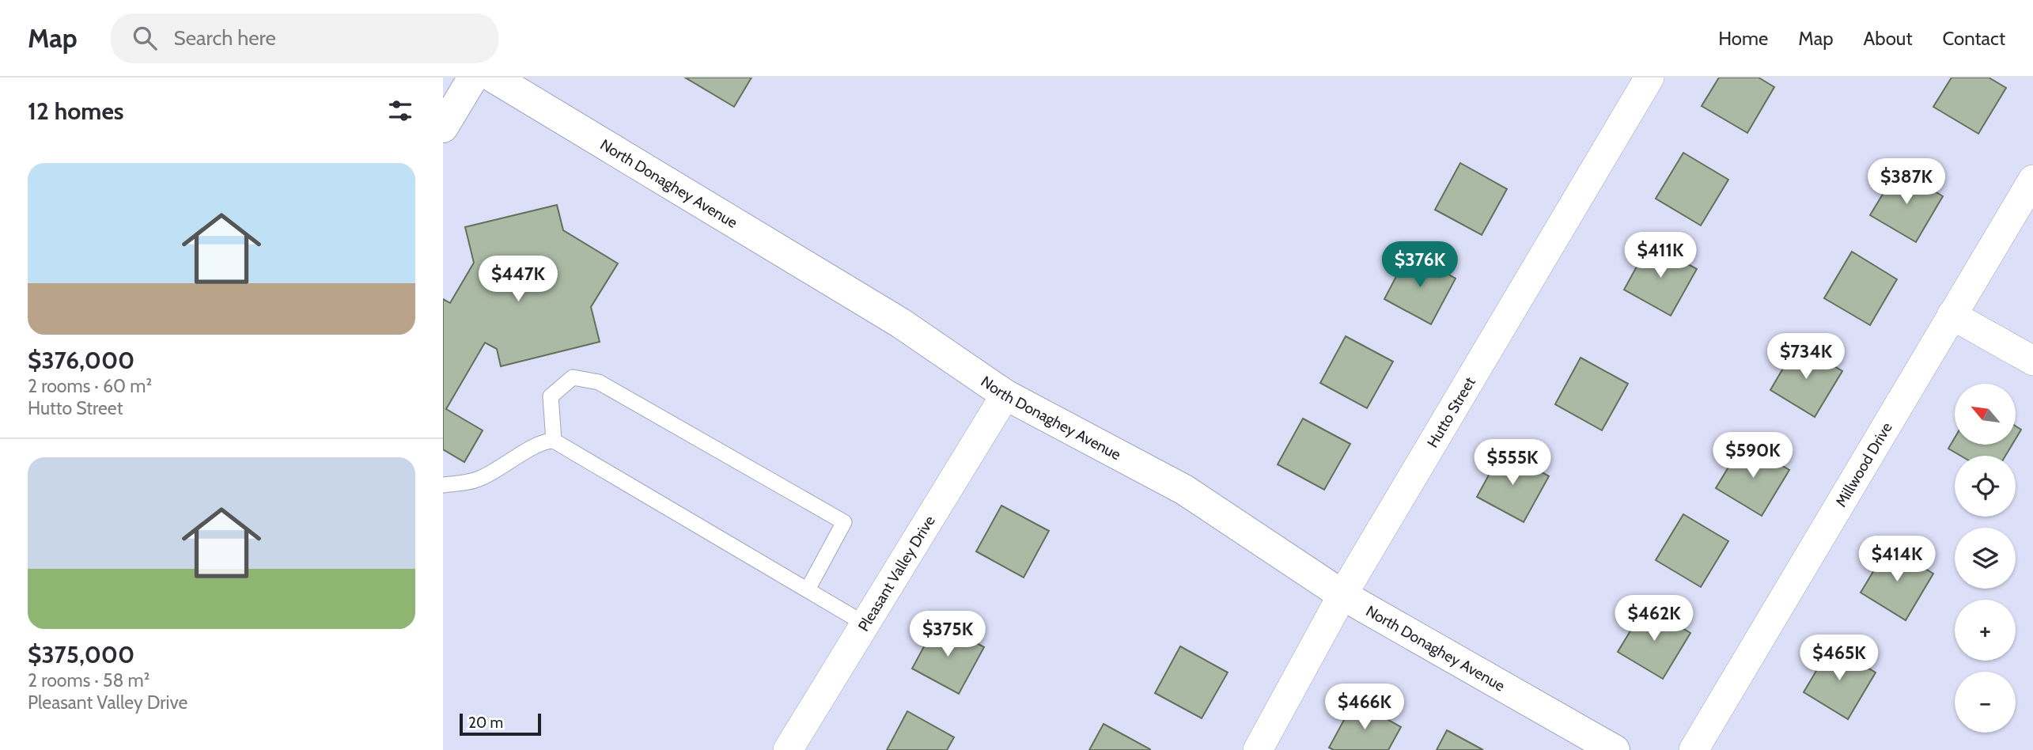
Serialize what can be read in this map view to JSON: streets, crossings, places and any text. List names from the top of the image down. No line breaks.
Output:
{"streets":{"street":["North Donaghey Avenue","Hutto Street","Millwood Drive","Pleasant Valley Drive"]},"crossings":[["North Donaghey Avenue","Hutto Street"],["North Donaghey Avenue","Pleasant Valley Drive"]],"scale_bar":"20 m","north":"top left","page":{"header":"Map","search":"Search here","nav":["Home","Map","About","Contact"],"heading":"12 homes","list":[{"name":"$376,000","note":"2 rooms · 60 m² · Hutto Street"},{"name":"$375,000","note":"2 rooms · 58 m² · Pleasant Valley Drive"}],"price":["$387K","$411K","$376K","$447K","$734K","$590K","$555K","$414K","$462K","$375K","$465K","$466K"],"map_buttons":["+","−"],"scale":"20 m"}}
